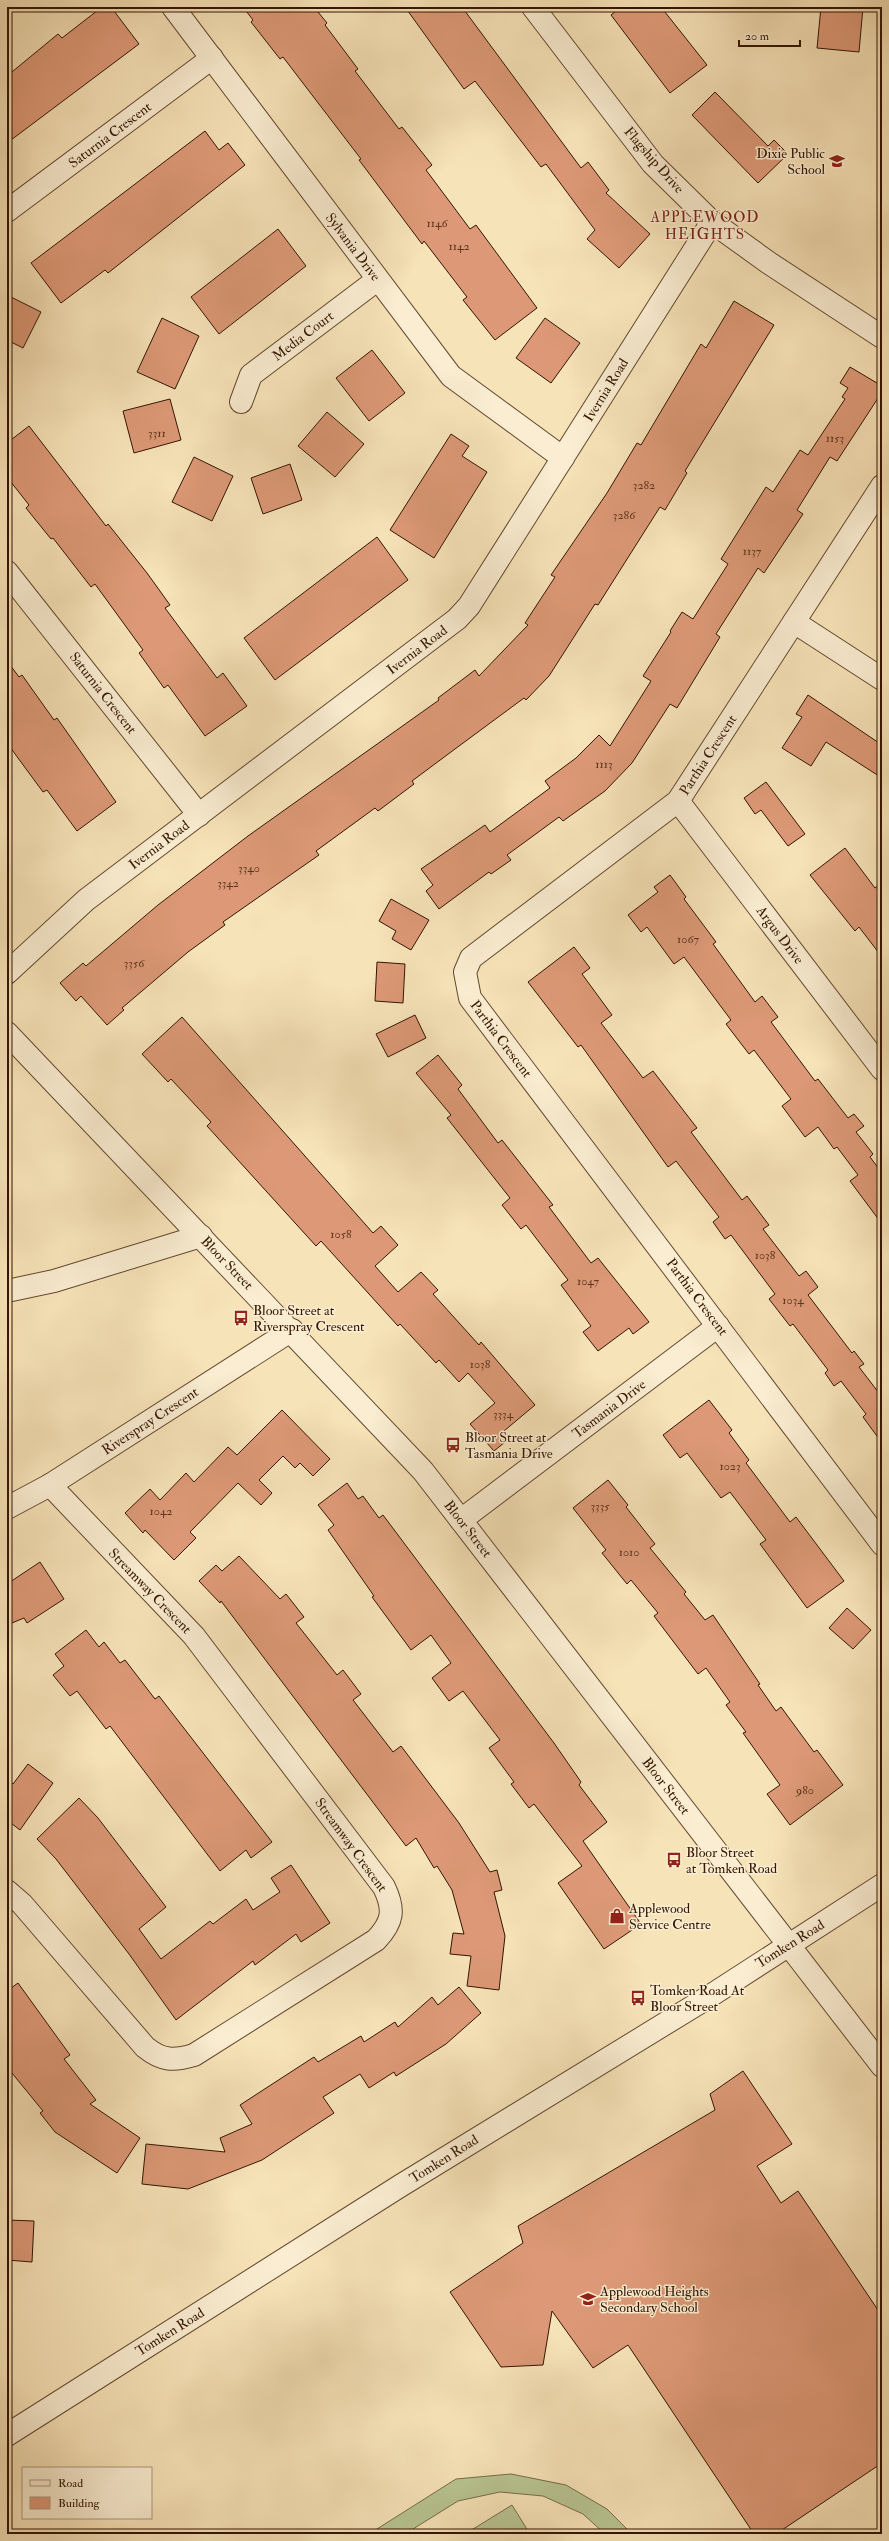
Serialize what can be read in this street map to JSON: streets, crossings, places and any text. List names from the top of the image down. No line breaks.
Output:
{"streets":{"street":["Saturnia Crescent","Flagship Drive","Sylvania Drive","Media Court","Ivernia Road","Parthia Crescent","Argus Drive","Bloor Street","Tasmania Drive","Riverspray Crescent","Streamway Crescent","Tomken Road"]},"crossings":[["Saturnia Crescent","Sylvania Drive"],["Saturnia Crescent","Ivernia Road"],["Flagship Drive","Ivernia Road"],["Sylvania Drive","Media Court"],["Sylvania Drive","Ivernia Road"],["Parthia Crescent","Argus Drive"],["Parthia Crescent","Tasmania Drive"],["Bloor Street","Tasmania Drive"],["Bloor Street","Riverspray Crescent"],["Bloor Street","Tomken Road"],["Riverspray Crescent","Streamway Crescent"]],"districts":["APPLEWOOD HEIGHTS"],"places":{"school or university":["Dixie Public School","Applewood Heights Secondary School"],"bus stop":["Bloor Street at Riverspray Crescent","Bloor Street at Tasmania Drive","Bloor Street at Tomken Road","Tomken Road At Bloor Street"],"shop":["Applewood Service Centre"]},"house_numbers":["1146","1142","3311","1153","3282","3286","1137","1113","3340","3342","1067","3356","1058","1038","1047","1034","1038","3334","1023","3335","1042","1010","980"],"legend":["Road","Building"],"scale_bar":"20 m"}
